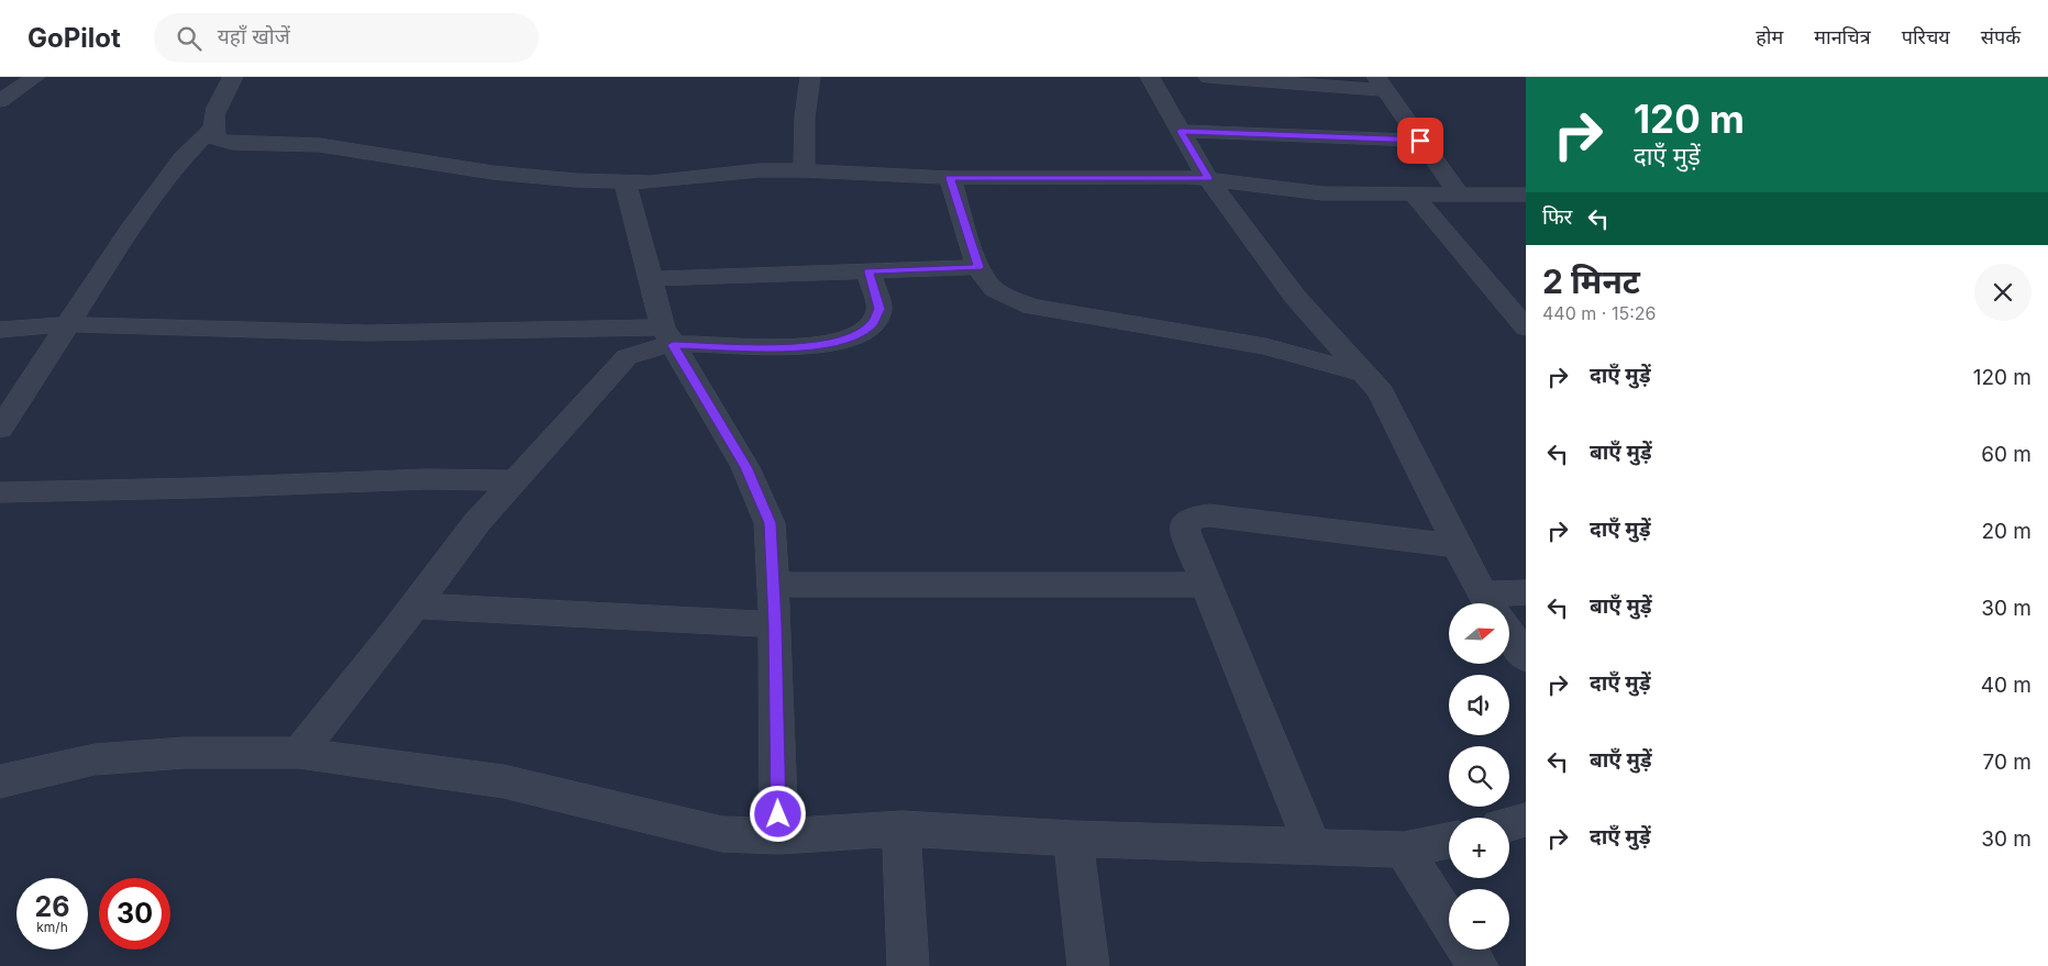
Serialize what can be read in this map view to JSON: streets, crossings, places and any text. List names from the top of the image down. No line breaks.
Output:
{"north":"right","page":{"header":"GoPilot","search":"यहाँ खोजें","nav":["होम","मानचित्र","परिचय","संपर्क"],"turn":["120 m","दाएँ मुड़ें"],"then":"फिर","heading":["2 मिनट","440 m · 15:26"],"list":[{"name":"दाएँ मुड़ें","value":"120 m"},{"name":"बाएँ मुड़ें","value":"60 m"},{"name":"दाएँ मुड़ें","value":"20 m"},{"name":"बाएँ मुड़ें","value":"30 m"},{"name":"दाएँ मुड़ें","value":"40 m"},{"name":"बाएँ मुड़ें","value":"70 m"},{"name":"दाएँ मुड़ें","value":"30 m"}],"map_buttons":["+","−"],"speed":"26 km/h","limit":"30"}}
